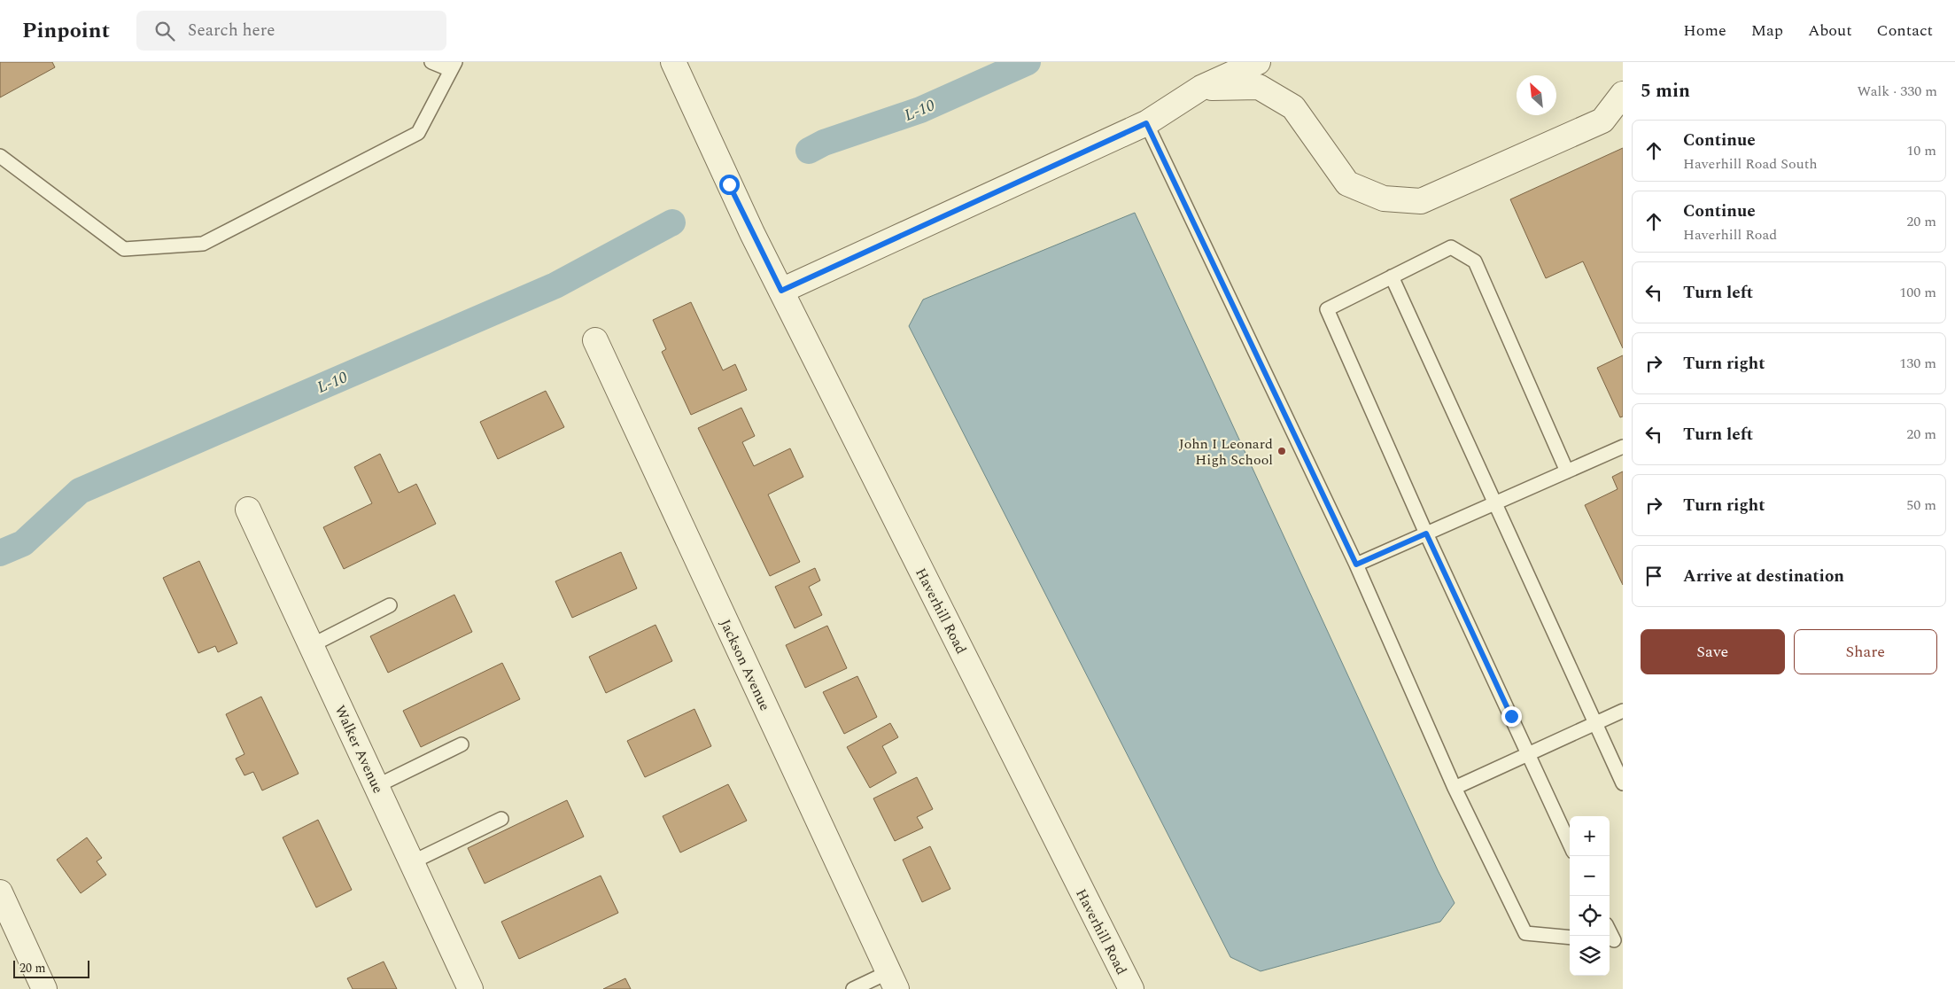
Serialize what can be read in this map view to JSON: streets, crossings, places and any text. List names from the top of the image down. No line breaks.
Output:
{"streets":{"street":["Haverhill Road","Jackson Avenue","Walker Avenue"]},"water":["L-10"],"places":["John I Leonard High School"],"scale_bar":"20 m","north":"top left","page":{"header":"Pinpoint","search":"Search here","nav":["Home","Map","About","Contact"],"heading":["5 min","Walk · 330 m"],"list":[["Continue","Haverhill Road South","10 m"],["Continue","Haverhill Road","20 m"],["Turn left","100 m"],["Turn right","130 m"],["Turn left","20 m"],["Turn right","50 m"],"Arrive at destination"],"buttons":["Save","Share"],"map_buttons":["+","−"],"scale":"20 m"}}
